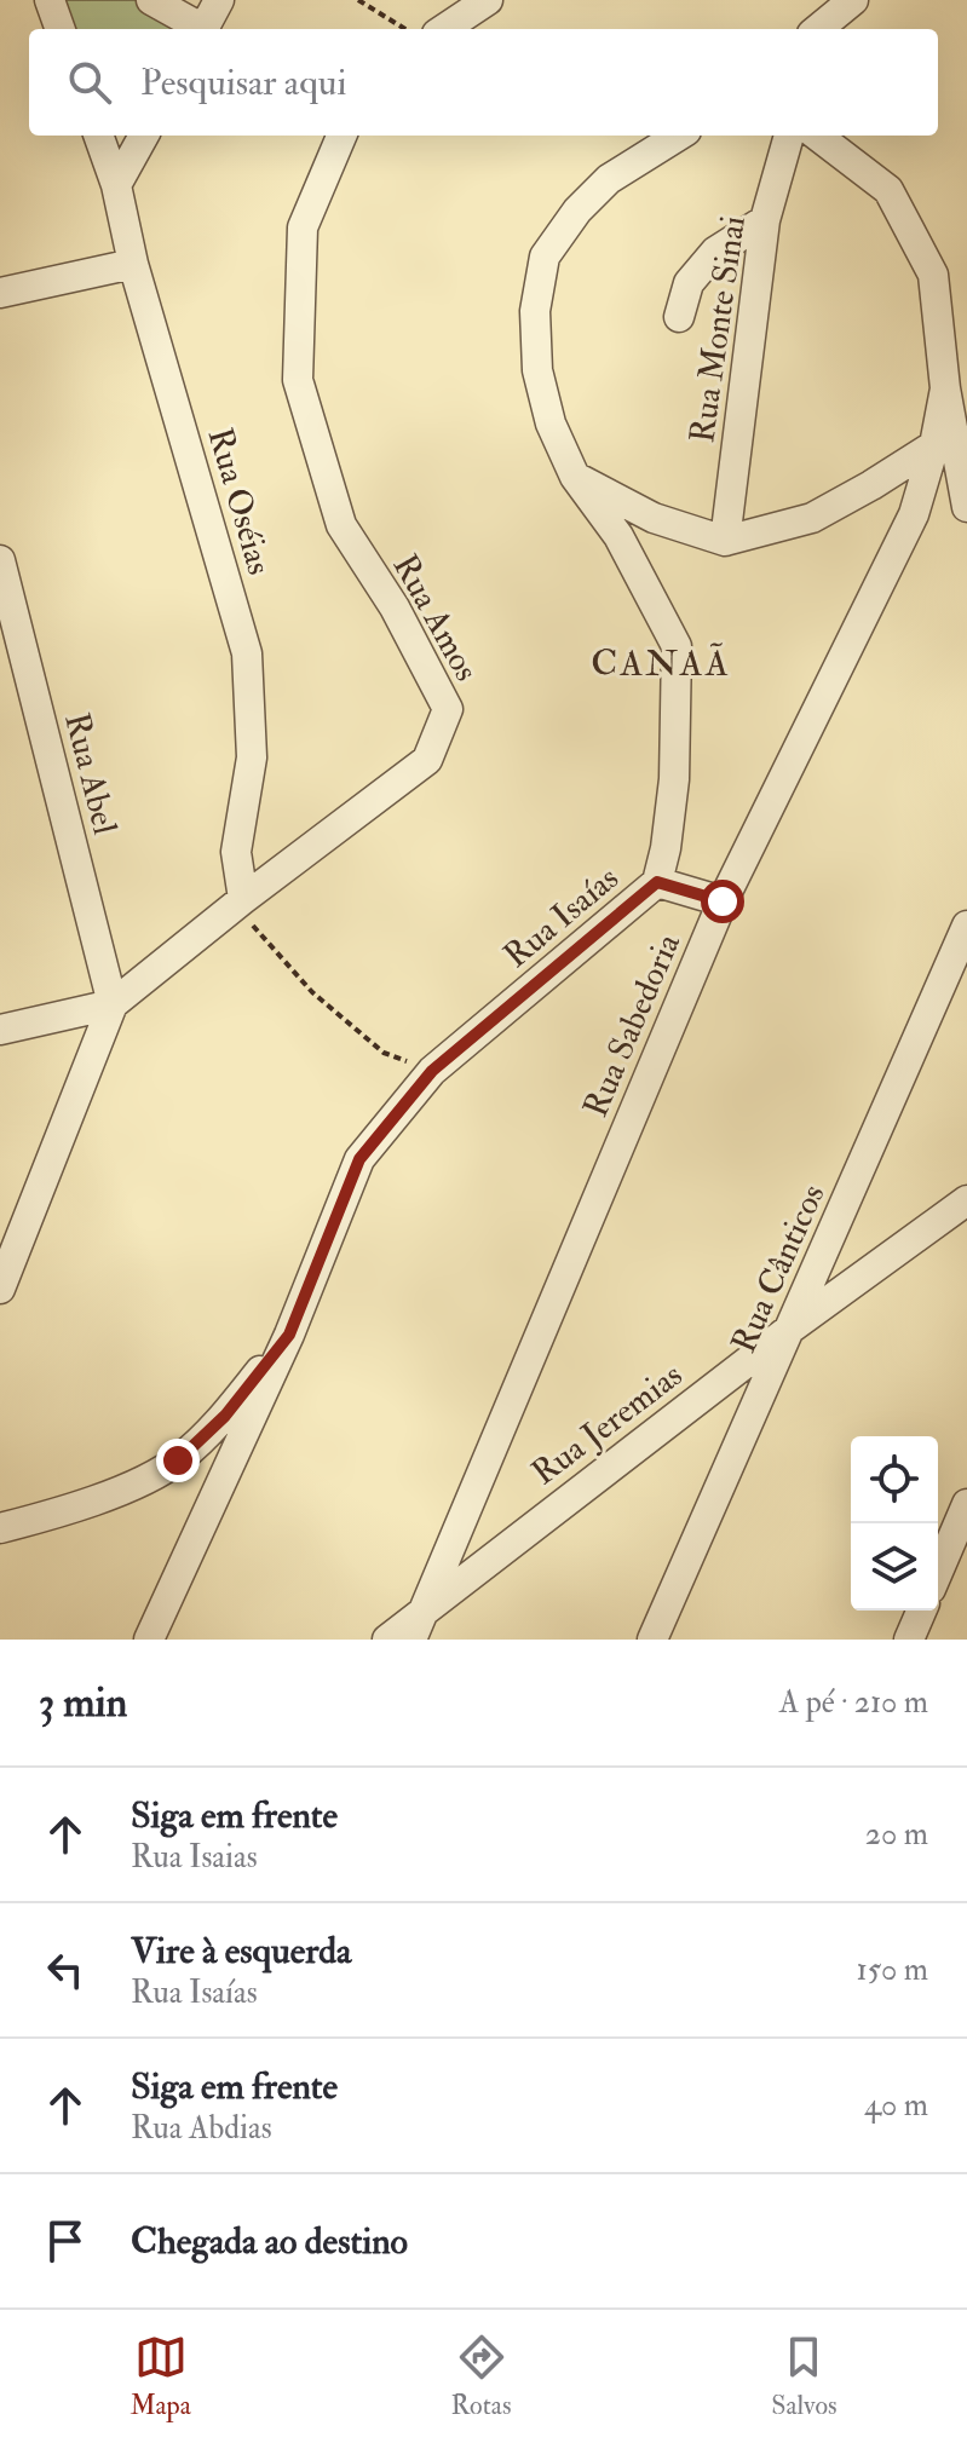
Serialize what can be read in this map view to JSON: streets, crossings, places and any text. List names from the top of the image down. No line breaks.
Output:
{"streets":{"street":["Rua Monte Sinai","Rua Oséias","Rua Amos","Rua Abel","Rua Isaías","Rua Sabedoria","Rua Cânticos","Rua Jeremias"]},"crossings":[["Rua Oséias","Rua Amos"],["Rua Amos","Rua Abel"],["Rua Sabedoria","Rua Jeremias"],["Rua Cânticos","Rua Jeremias"]],"districts":["CANAÃ"],"page":{"search":"Pesquisar aqui","heading":["3 min","A pé · 210 m"],"list":[["Siga em frente","Rua Isaias","20 m"],["Vire à esquerda","Rua Isaías","150 m"],["Siga em frente","Rua Abdias","40 m"],"Chegada ao destino"],"nav":["Mapa","Rotas","Salvos"]}}
